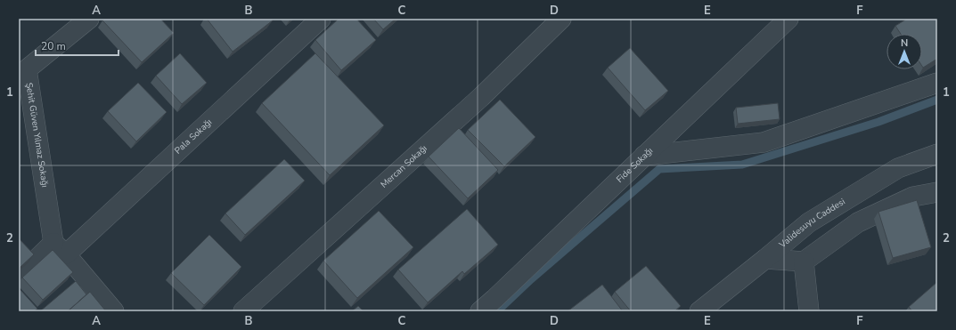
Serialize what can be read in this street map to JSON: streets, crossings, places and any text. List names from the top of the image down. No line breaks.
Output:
{"streets":{"street":["Şehit Güven Yılmaz Sokağı","Pala Sokağı","Fide Sokağı","Mercan Sokağı","Validesuyu Caddesi"]},"crossings":[["Şehit Güven Yılmaz Sokağı","Pala Sokağı"]],"scale_bar":"20 m","north":"top","grid":{"columns":["A","B","C","D","E","F"],"rows":["1","2"]}}
